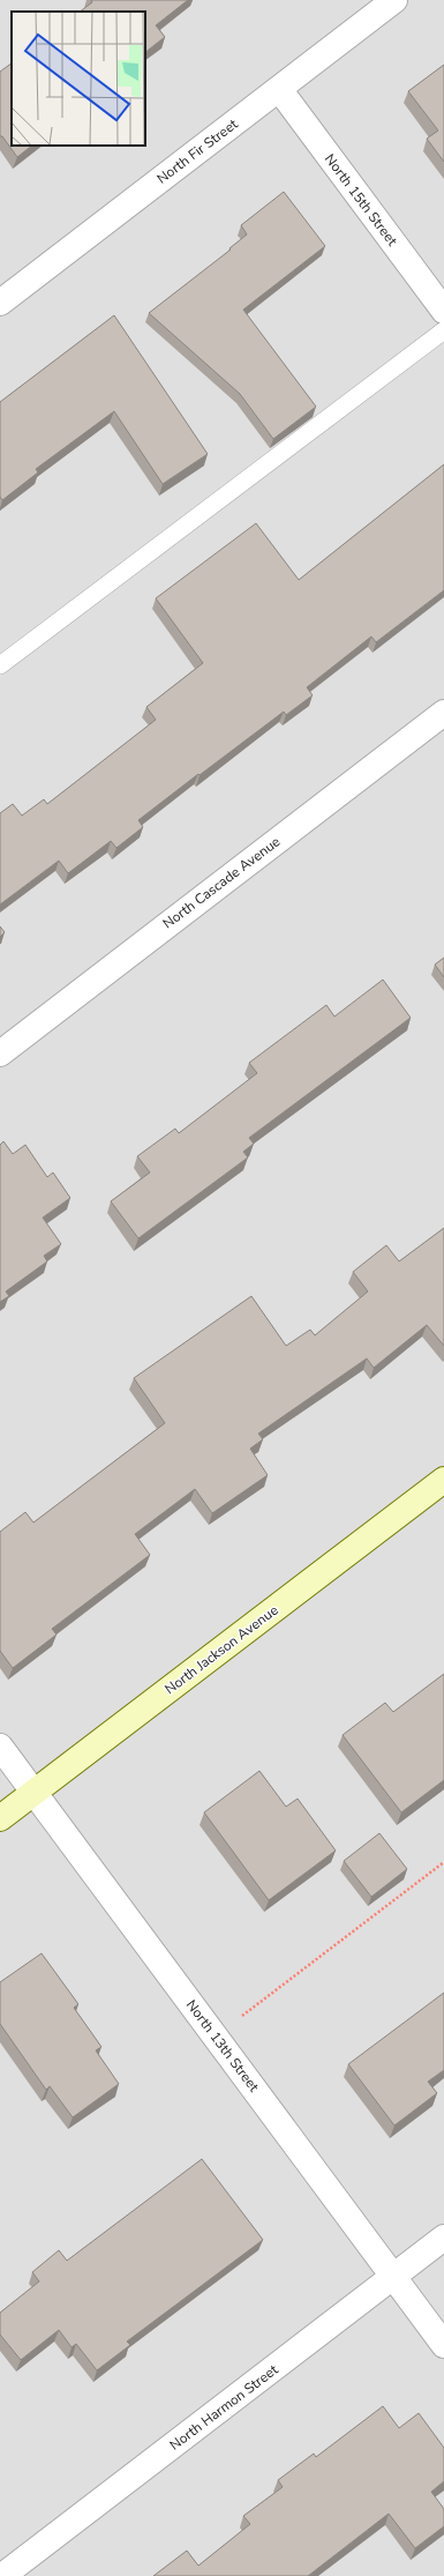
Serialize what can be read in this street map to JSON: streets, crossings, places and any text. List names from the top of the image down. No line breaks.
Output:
{"streets":{"main road":["North Jackson Avenue"],"street":["North Fir Street","North 15th Street","North Cascade Avenue","North 13th Street","North Harmon Street"]},"crossings":[["North Fir Street","North 15th Street"],["North Jackson Avenue","North 13th Street"],["North 13th Street","North Harmon Street"]]}
